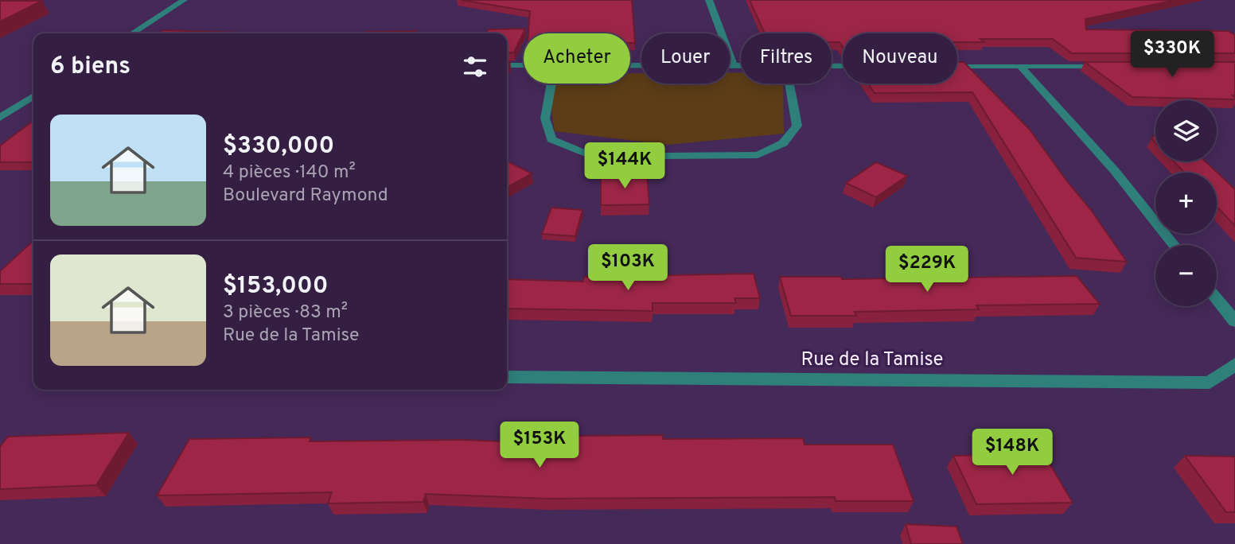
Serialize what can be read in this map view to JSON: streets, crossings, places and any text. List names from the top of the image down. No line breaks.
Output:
{"streets":{"street":["Rue de la Tamise"]},"page":{"price":["$330K","$144K","$103K","$229K","$153K","$148K"],"chip":["Acheter","Louer","Filtres","Nouveau"],"heading":"6 biens","map_buttons":["+","−"],"list":[{"name":"$330,000","note":"4 pièces · 140 m² · Boulevard Raymond"},{"name":"$153,000","note":"3 pièces · 83 m² · Rue de la Tamise"}]}}
